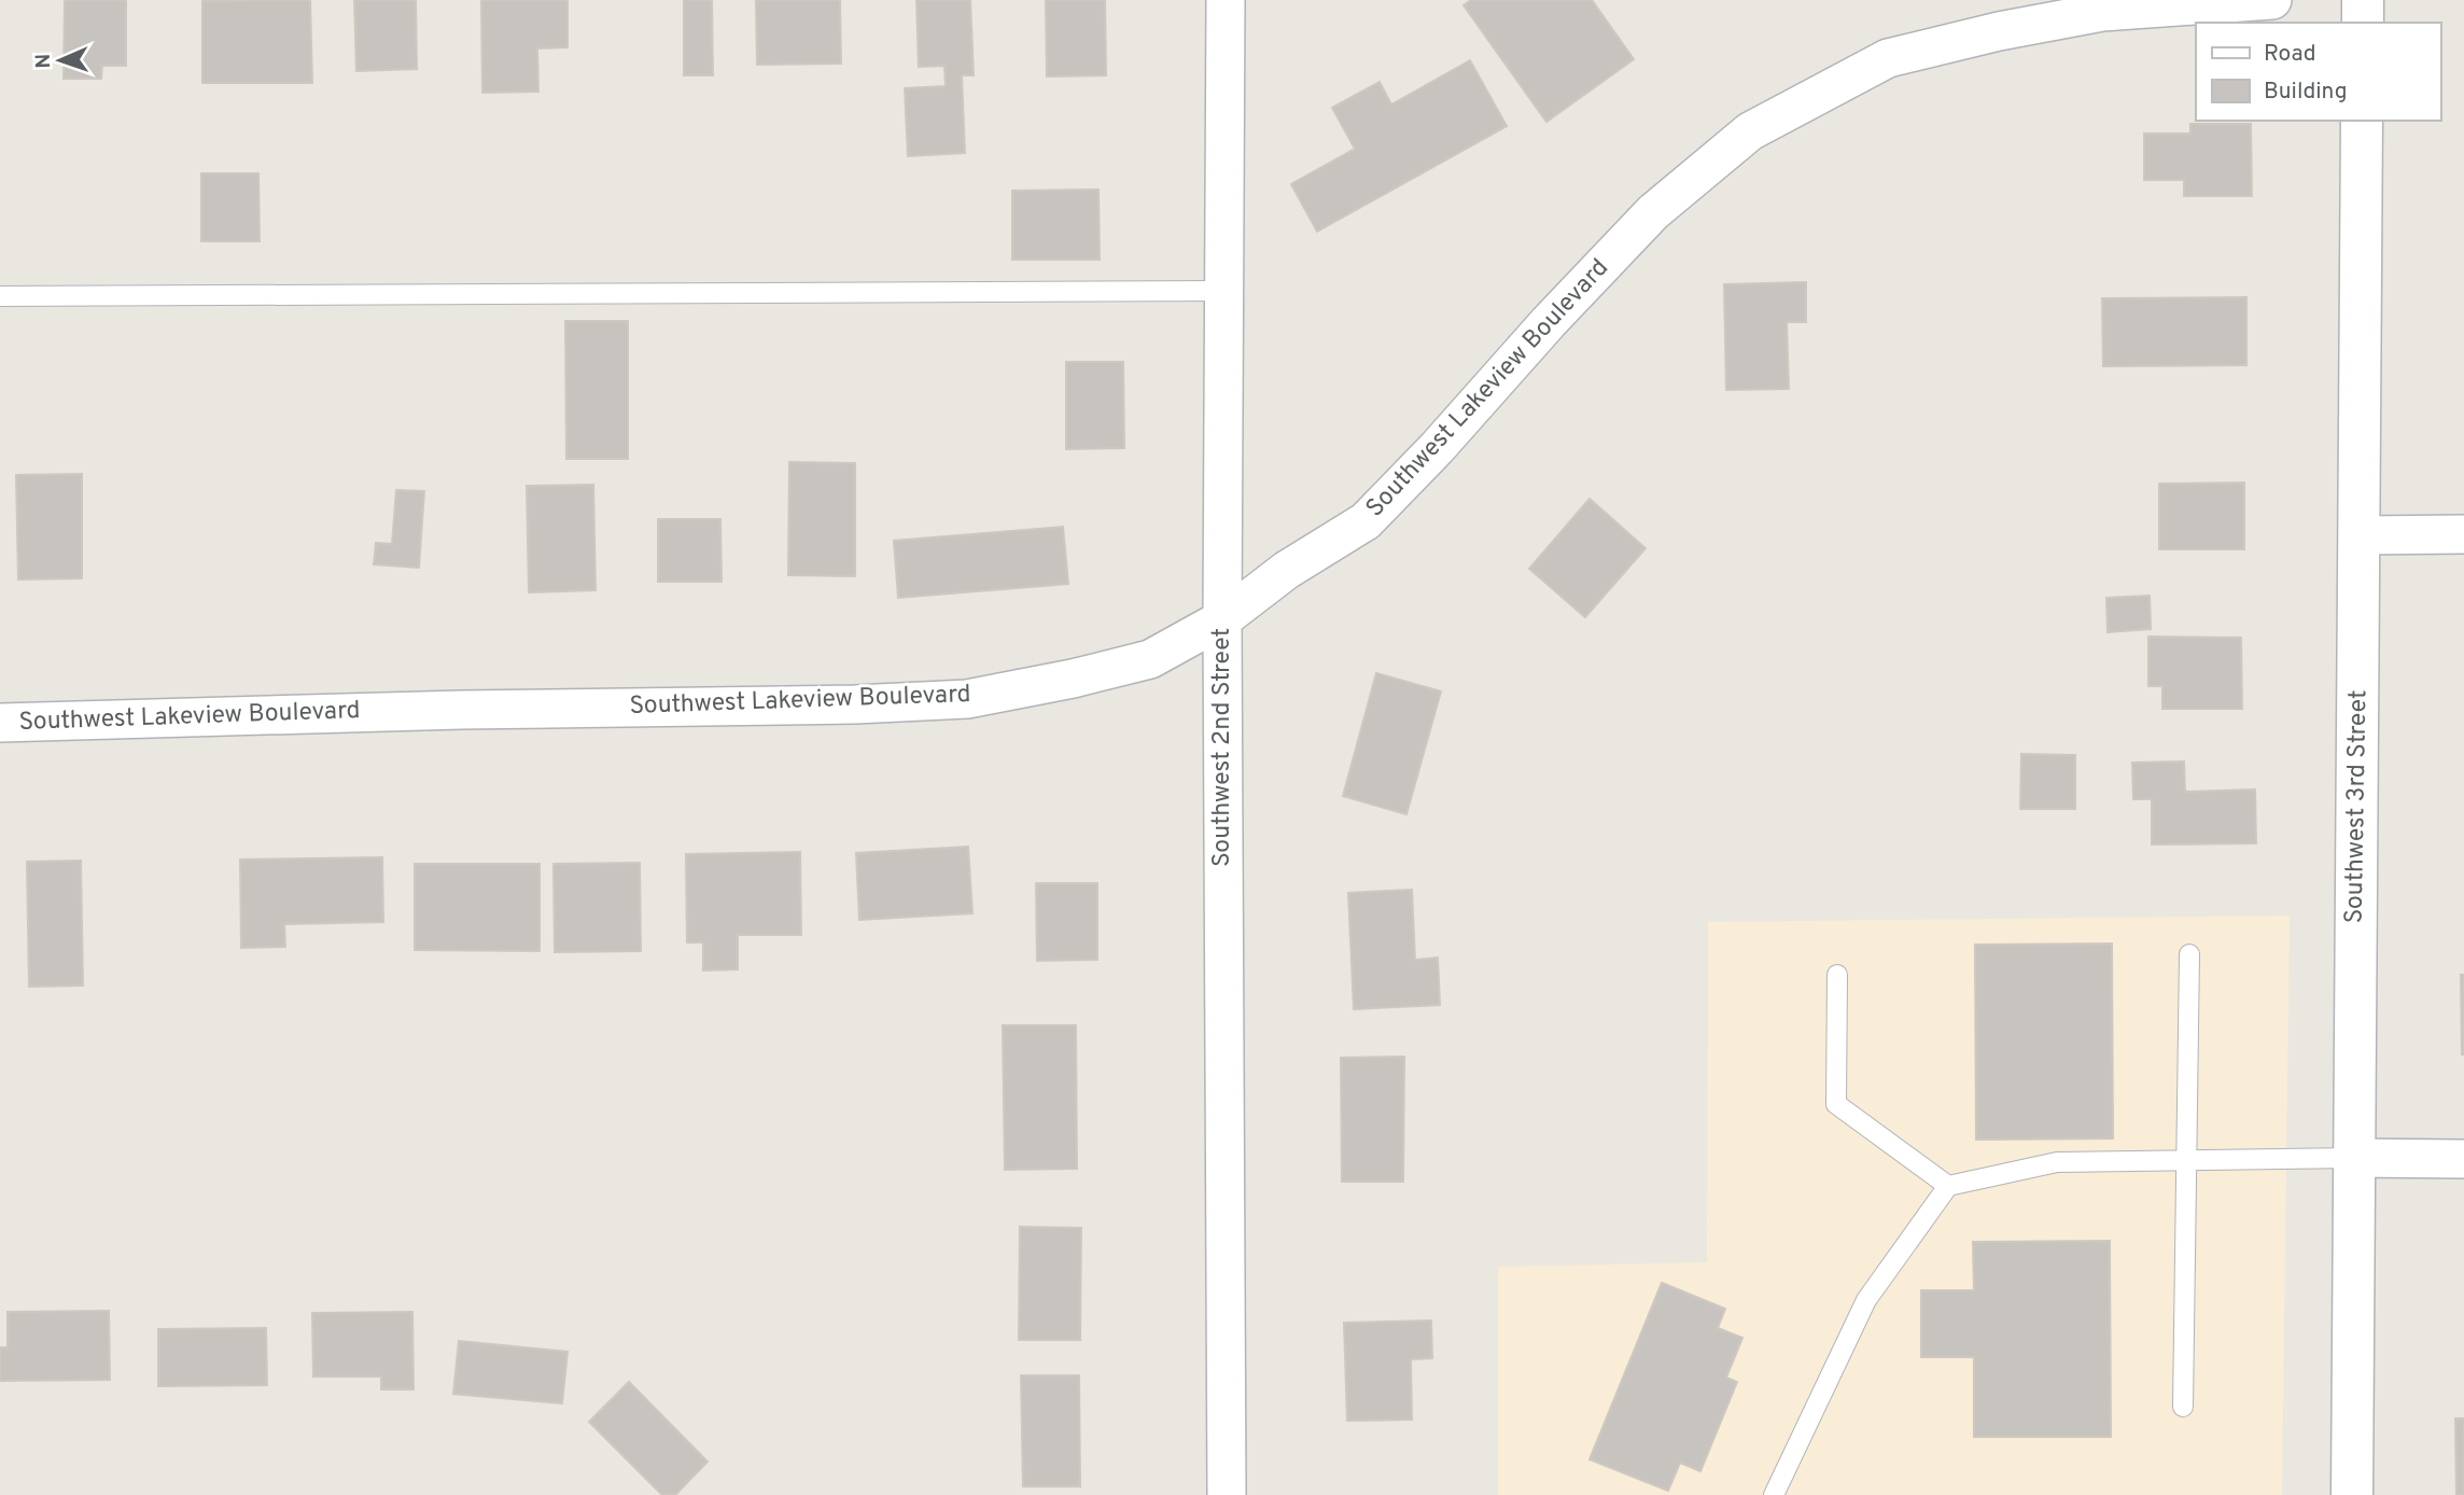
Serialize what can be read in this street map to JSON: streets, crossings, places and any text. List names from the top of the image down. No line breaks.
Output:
{"streets":{"main road":["Southwest 3rd Street"],"street":["Southwest Lakeview Boulevard","Southwest 2nd Street"]},"crossings":[["Southwest Lakeview Boulevard","Southwest 2nd Street"]],"legend":["Road","Building"],"north":"left"}
